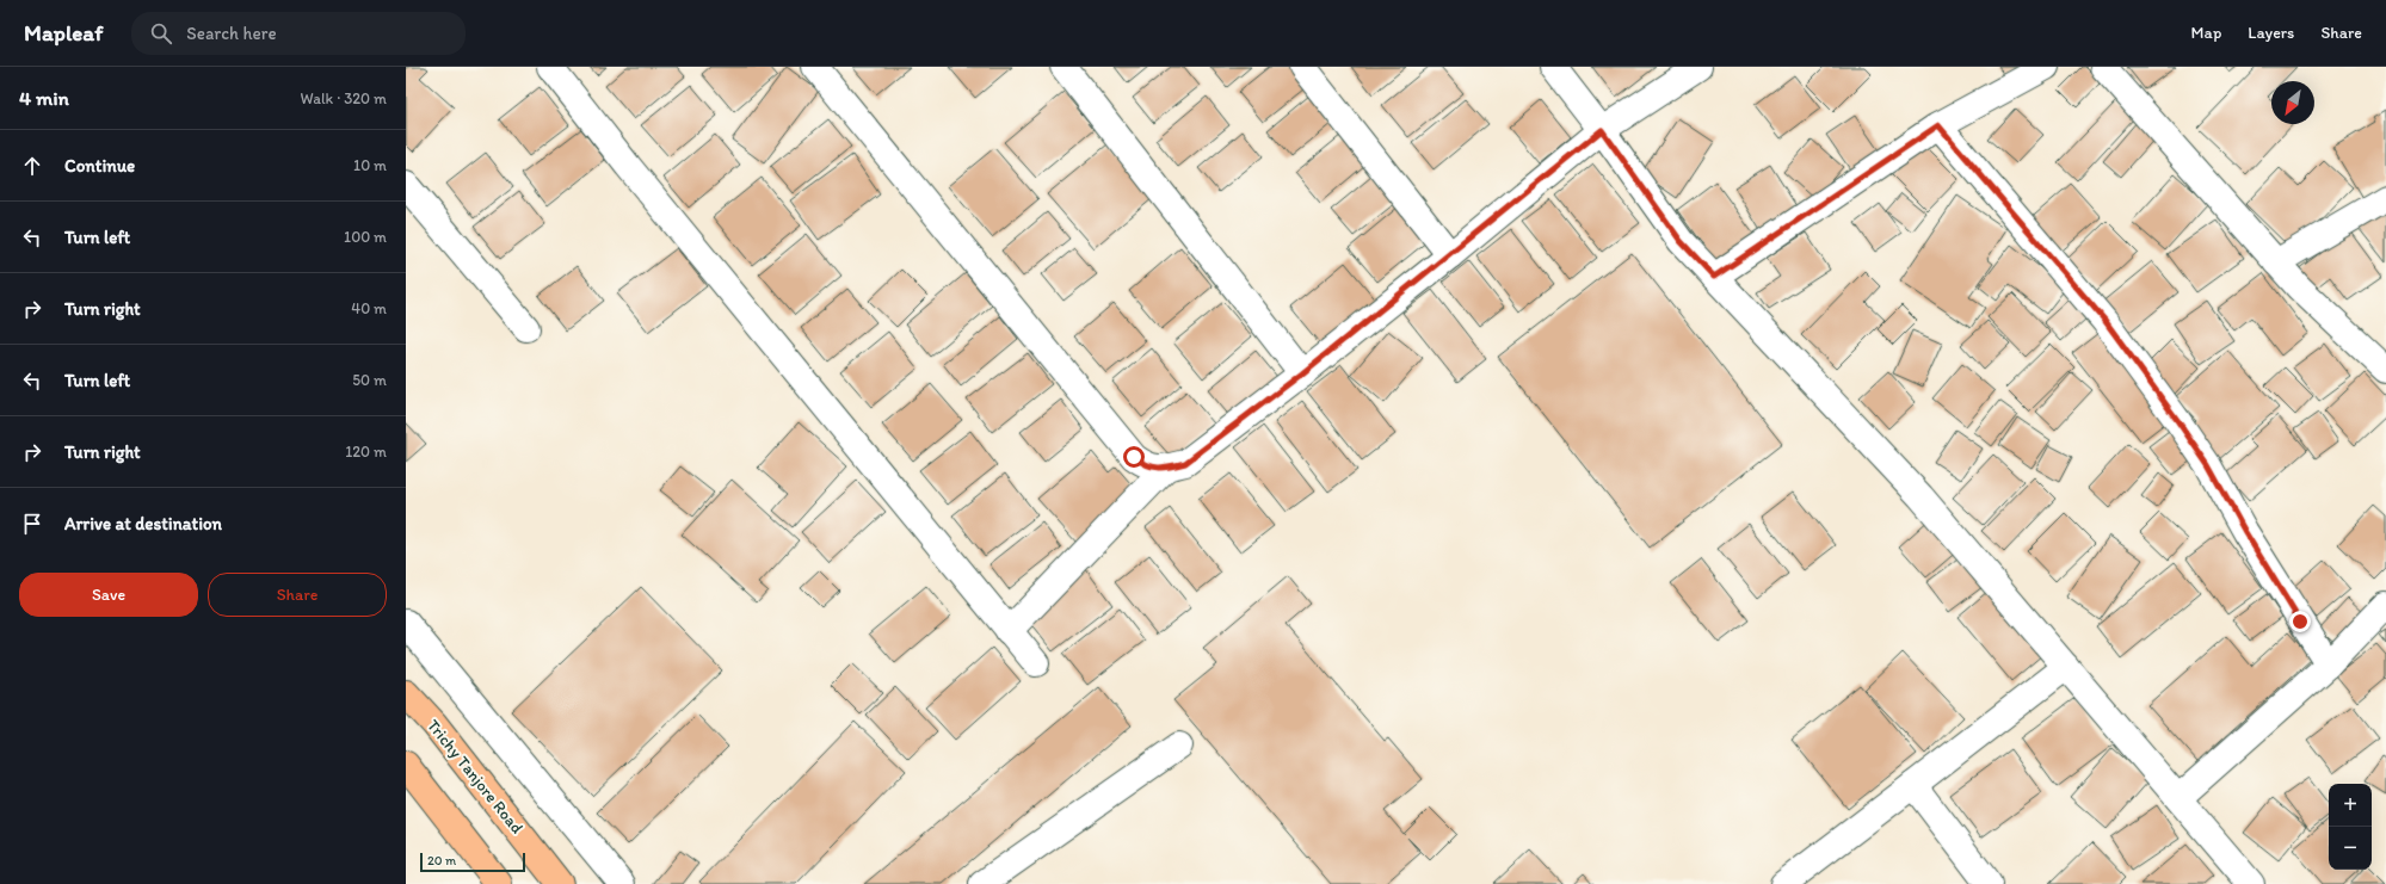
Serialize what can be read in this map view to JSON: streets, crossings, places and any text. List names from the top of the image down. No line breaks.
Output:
{"streets":{"highway":["Trichy Tanjore Road"]},"scale_bar":"20 m","north":"bottom left","page":{"header":"Mapleaf","search":"Search here","nav":["Map","Layers","Share"],"heading":["4 min","Walk · 320 m"],"list":[["Continue","10 m"],["Turn left","100 m"],["Turn right","40 m"],["Turn left","50 m"],["Turn right","120 m"],"Arrive at destination"],"buttons":["Save","Share"],"map_buttons":["+","−"],"scale":"20 m"}}
